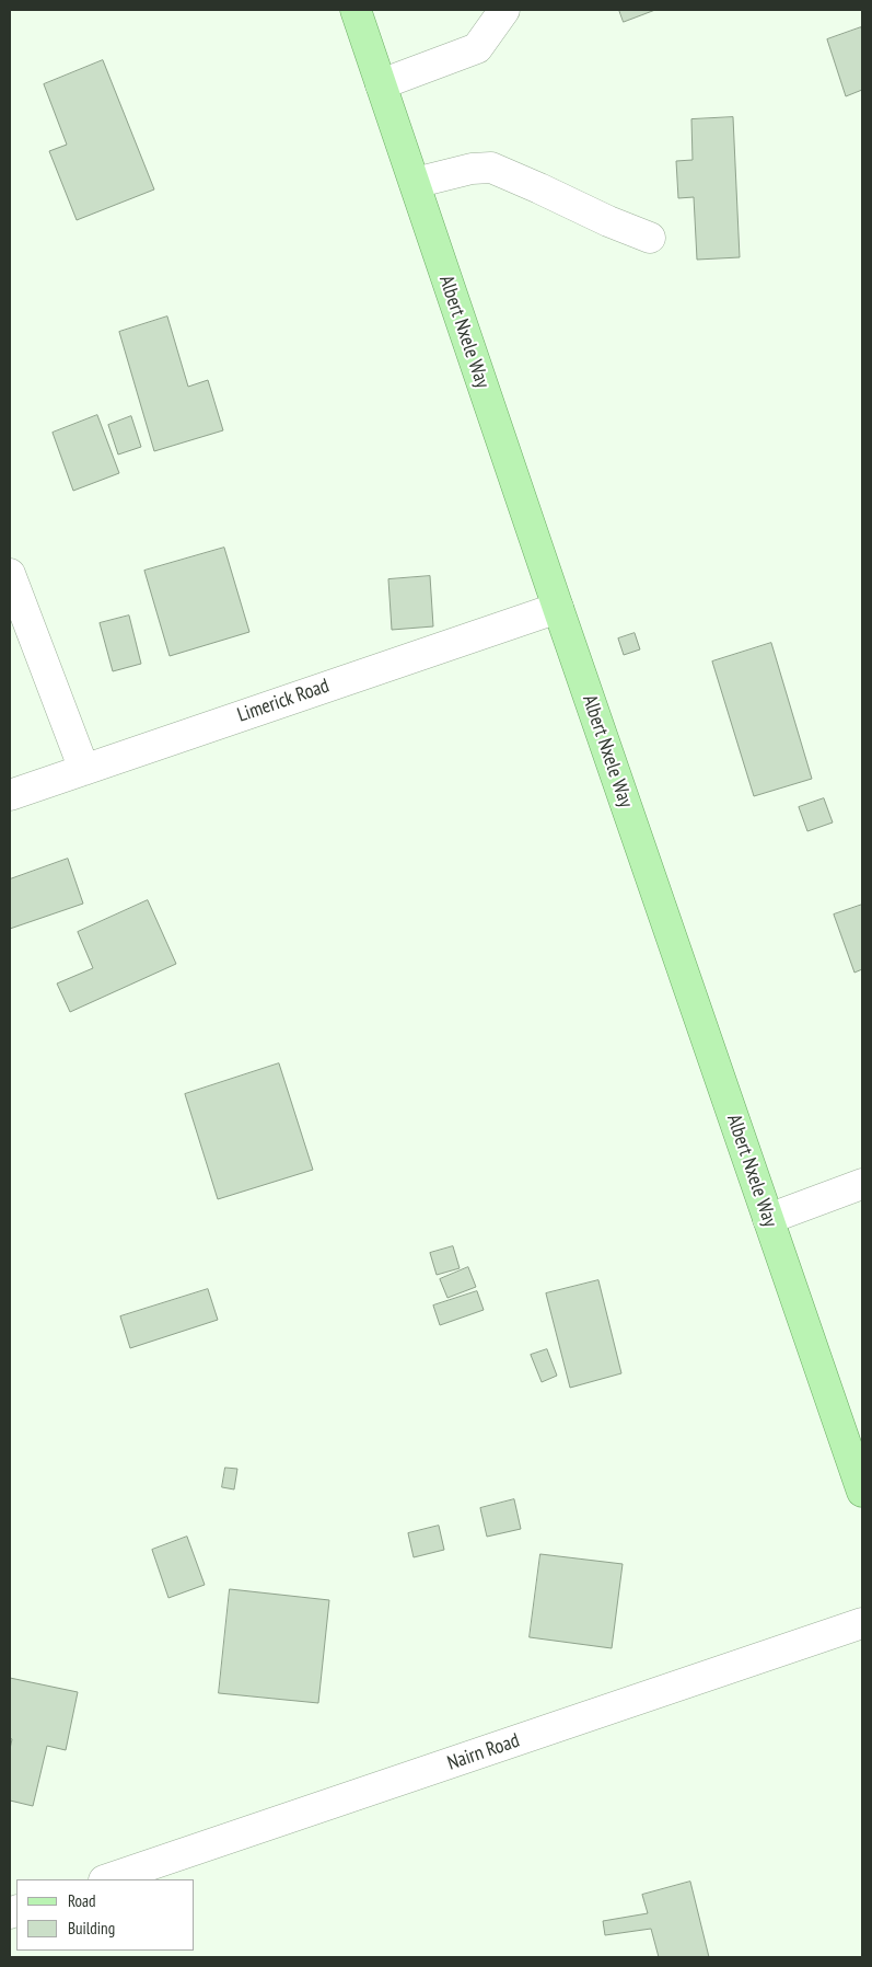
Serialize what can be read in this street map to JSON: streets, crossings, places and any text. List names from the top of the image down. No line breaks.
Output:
{"streets":{"main road":["Albert Nxele Way"],"street":["Limerick Road","Nairn Road"]},"crossings":[["Albert Nxele Way","Limerick Road"]],"legend":["Road","Building"]}
